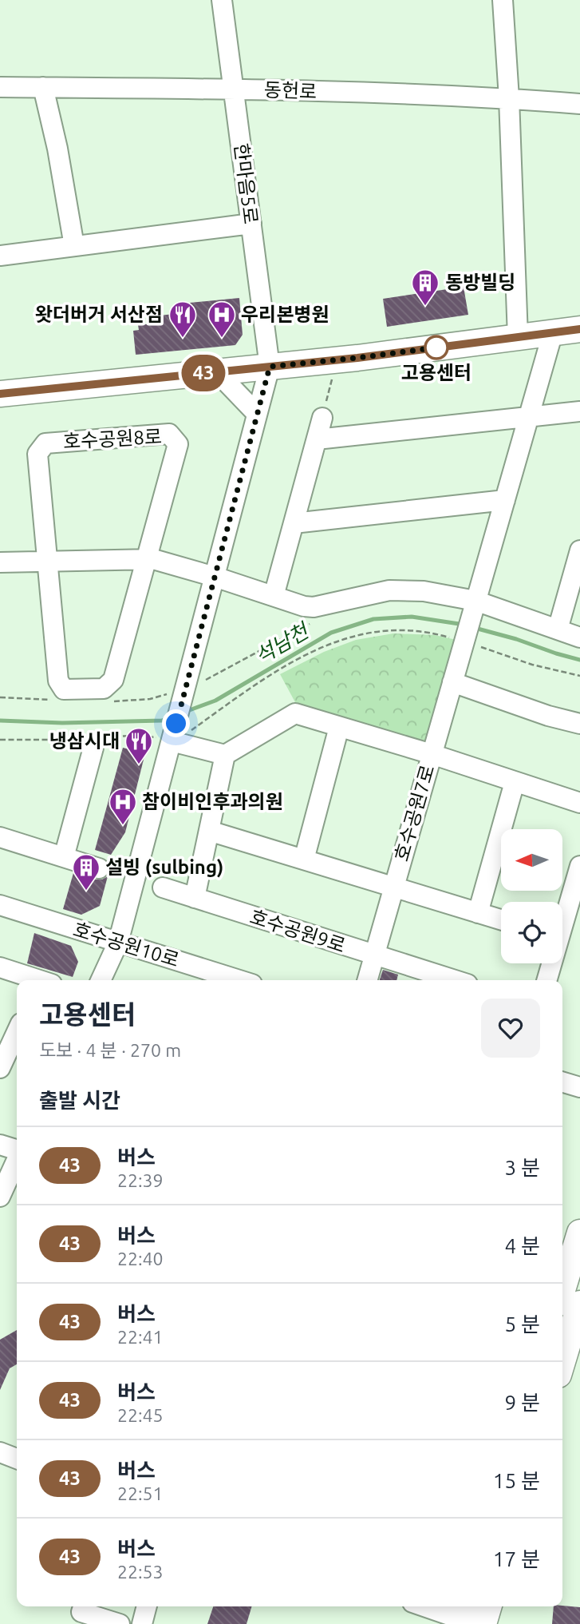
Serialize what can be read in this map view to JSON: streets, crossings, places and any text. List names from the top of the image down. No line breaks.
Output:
{"streets":{"street":["동헌로","한마음5로","호수공원8로","호수공원7로","호수공원9로","호수공원10로"]},"crossings":[["동헌로","한마음5로"],["호수공원7로","호수공원9로"]],"water":["석남천"],"places":{"building":["동방빌딩","설빙 (sulbing)"],"restaurant":["왓더버거 서산점","냉삼시대"],"hospital":["우리본병원","참이비인후과의원"],"other":["고용센터"]},"lines":["bus line 43"],"north":"left","page":{"on_map":"43","heading":[["고용센터","도보 · 4 분 · 270 m"],"출발 시간"],"list":[{"mark":"43","name":"버스","note":"22:39","value":"3 분"},{"mark":"43","name":"버스","note":"22:40","value":"4 분"},{"mark":"43","name":"버스","note":"22:41","value":"5 분"},{"mark":"43","name":"버스","note":"22:45","value":"9 분"},{"mark":"43","name":"버스","note":"22:51","value":"15 분"},{"mark":"43","name":"버스","note":"22:53","value":"17 분"}]}}
